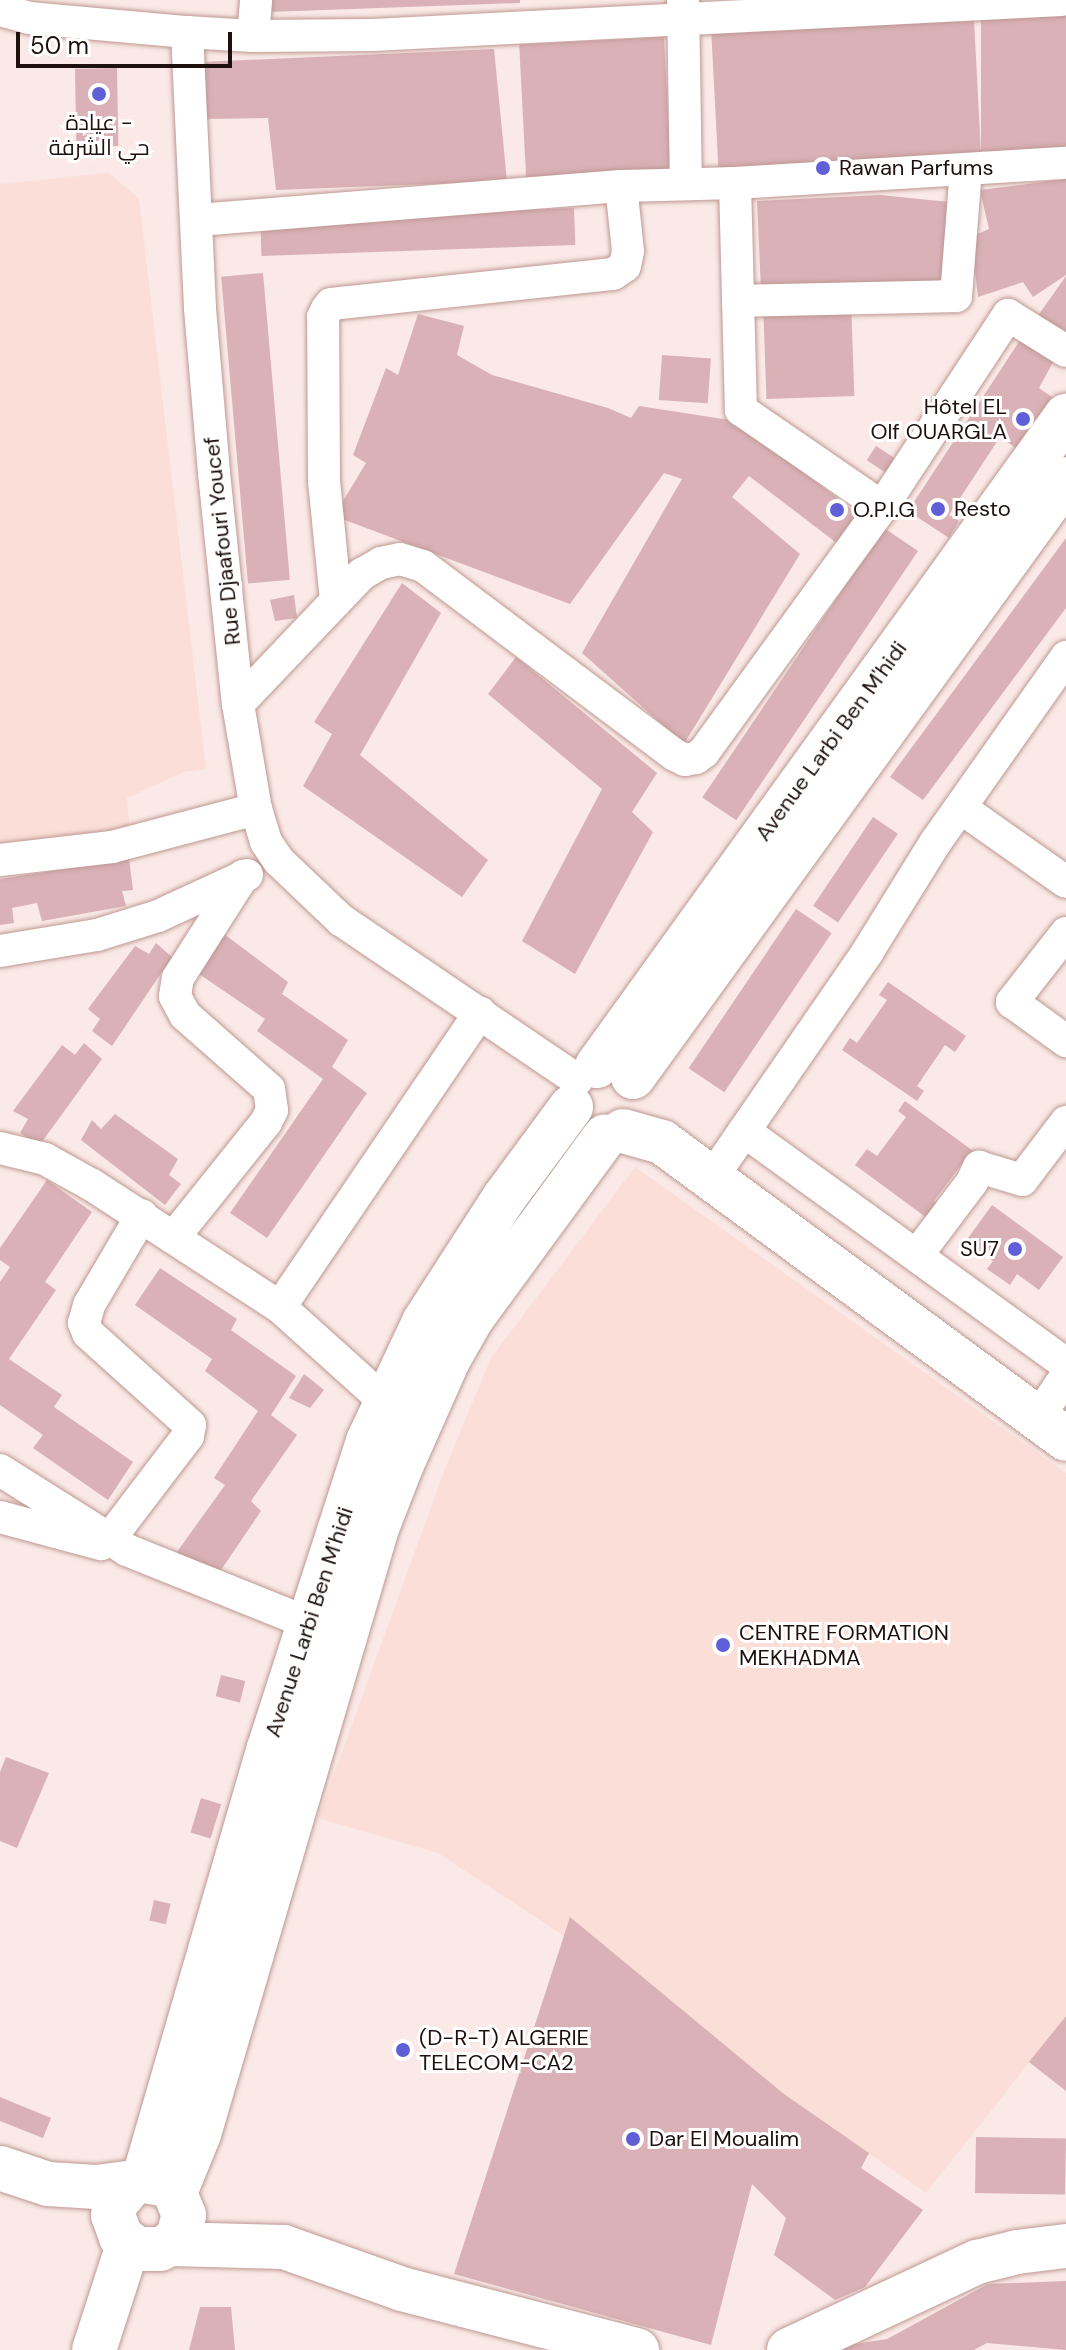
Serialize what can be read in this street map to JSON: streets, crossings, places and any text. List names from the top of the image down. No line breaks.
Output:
{"streets":{"main road":["Avenue Larbi Ben M'hidi"],"street":["Rue Djaafouri Youcef"]},"crossings":[["Rue Djaafouri Youcef","Avenue Larbi Ben M'hidi"]],"places":["عيادة - حي الشرفة","Rawan Parfums","Hôtel EL Olf OUARGLA","Resto","O.P.I.G","SU7","CENTRE FORMATION MEKHADMA","(D-R-T) ALGERIE TELECOM-CA2","Dar El Moualim"],"scale_bar":"50 m"}
